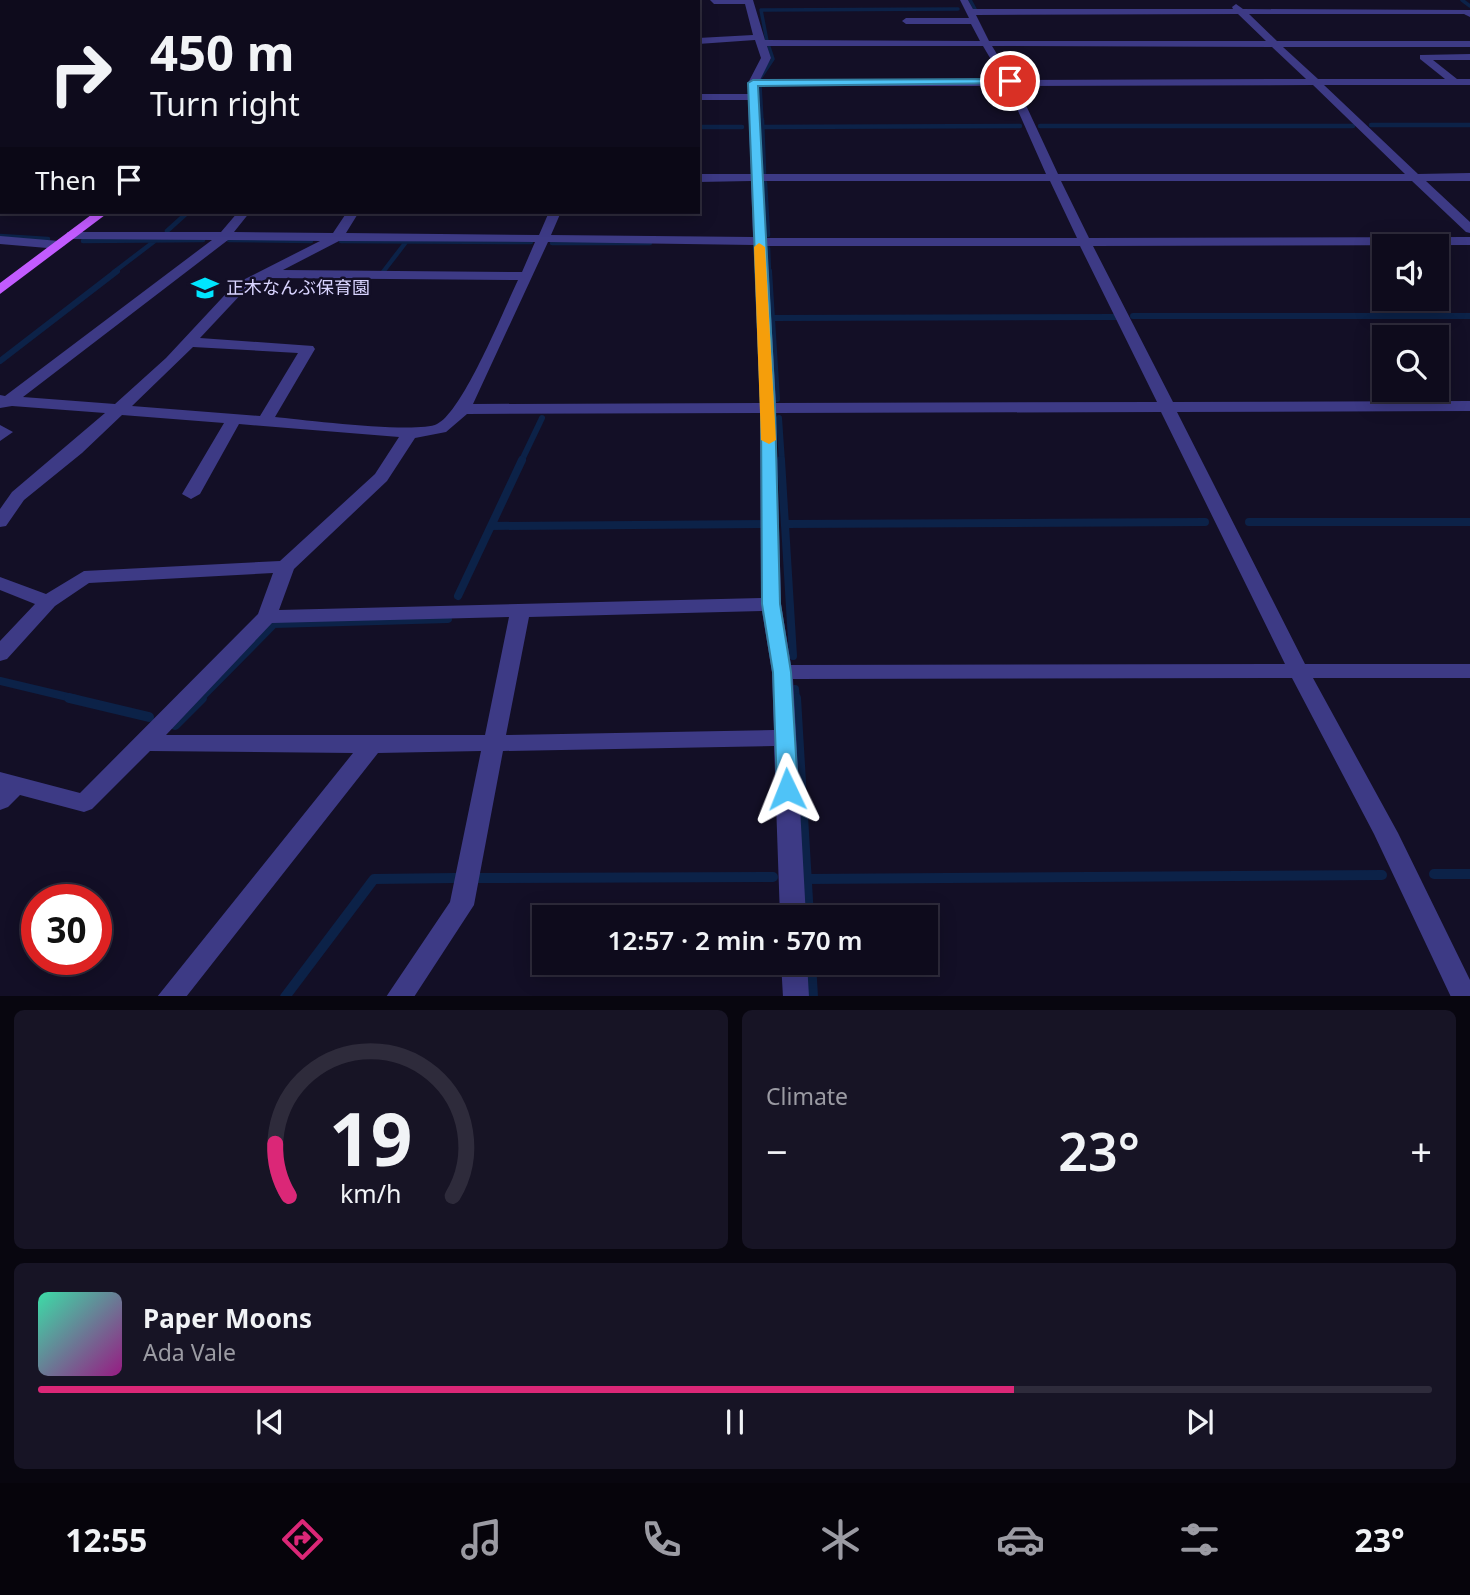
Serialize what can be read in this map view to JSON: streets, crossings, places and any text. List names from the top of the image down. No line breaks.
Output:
{"places":{"school or university":["正木なんぶ保育園"]},"page":{"turn":["450 m","Turn right"],"then":"Then","limit":"30","trip":"12:57 · 2 min · 570 m","tile":"Climate","heat":["−","23°","+"],"song":["Paper Moons","Ada Vale"],"tabs":["12:55","23°"],"gauge":["19","km/h"]}}
